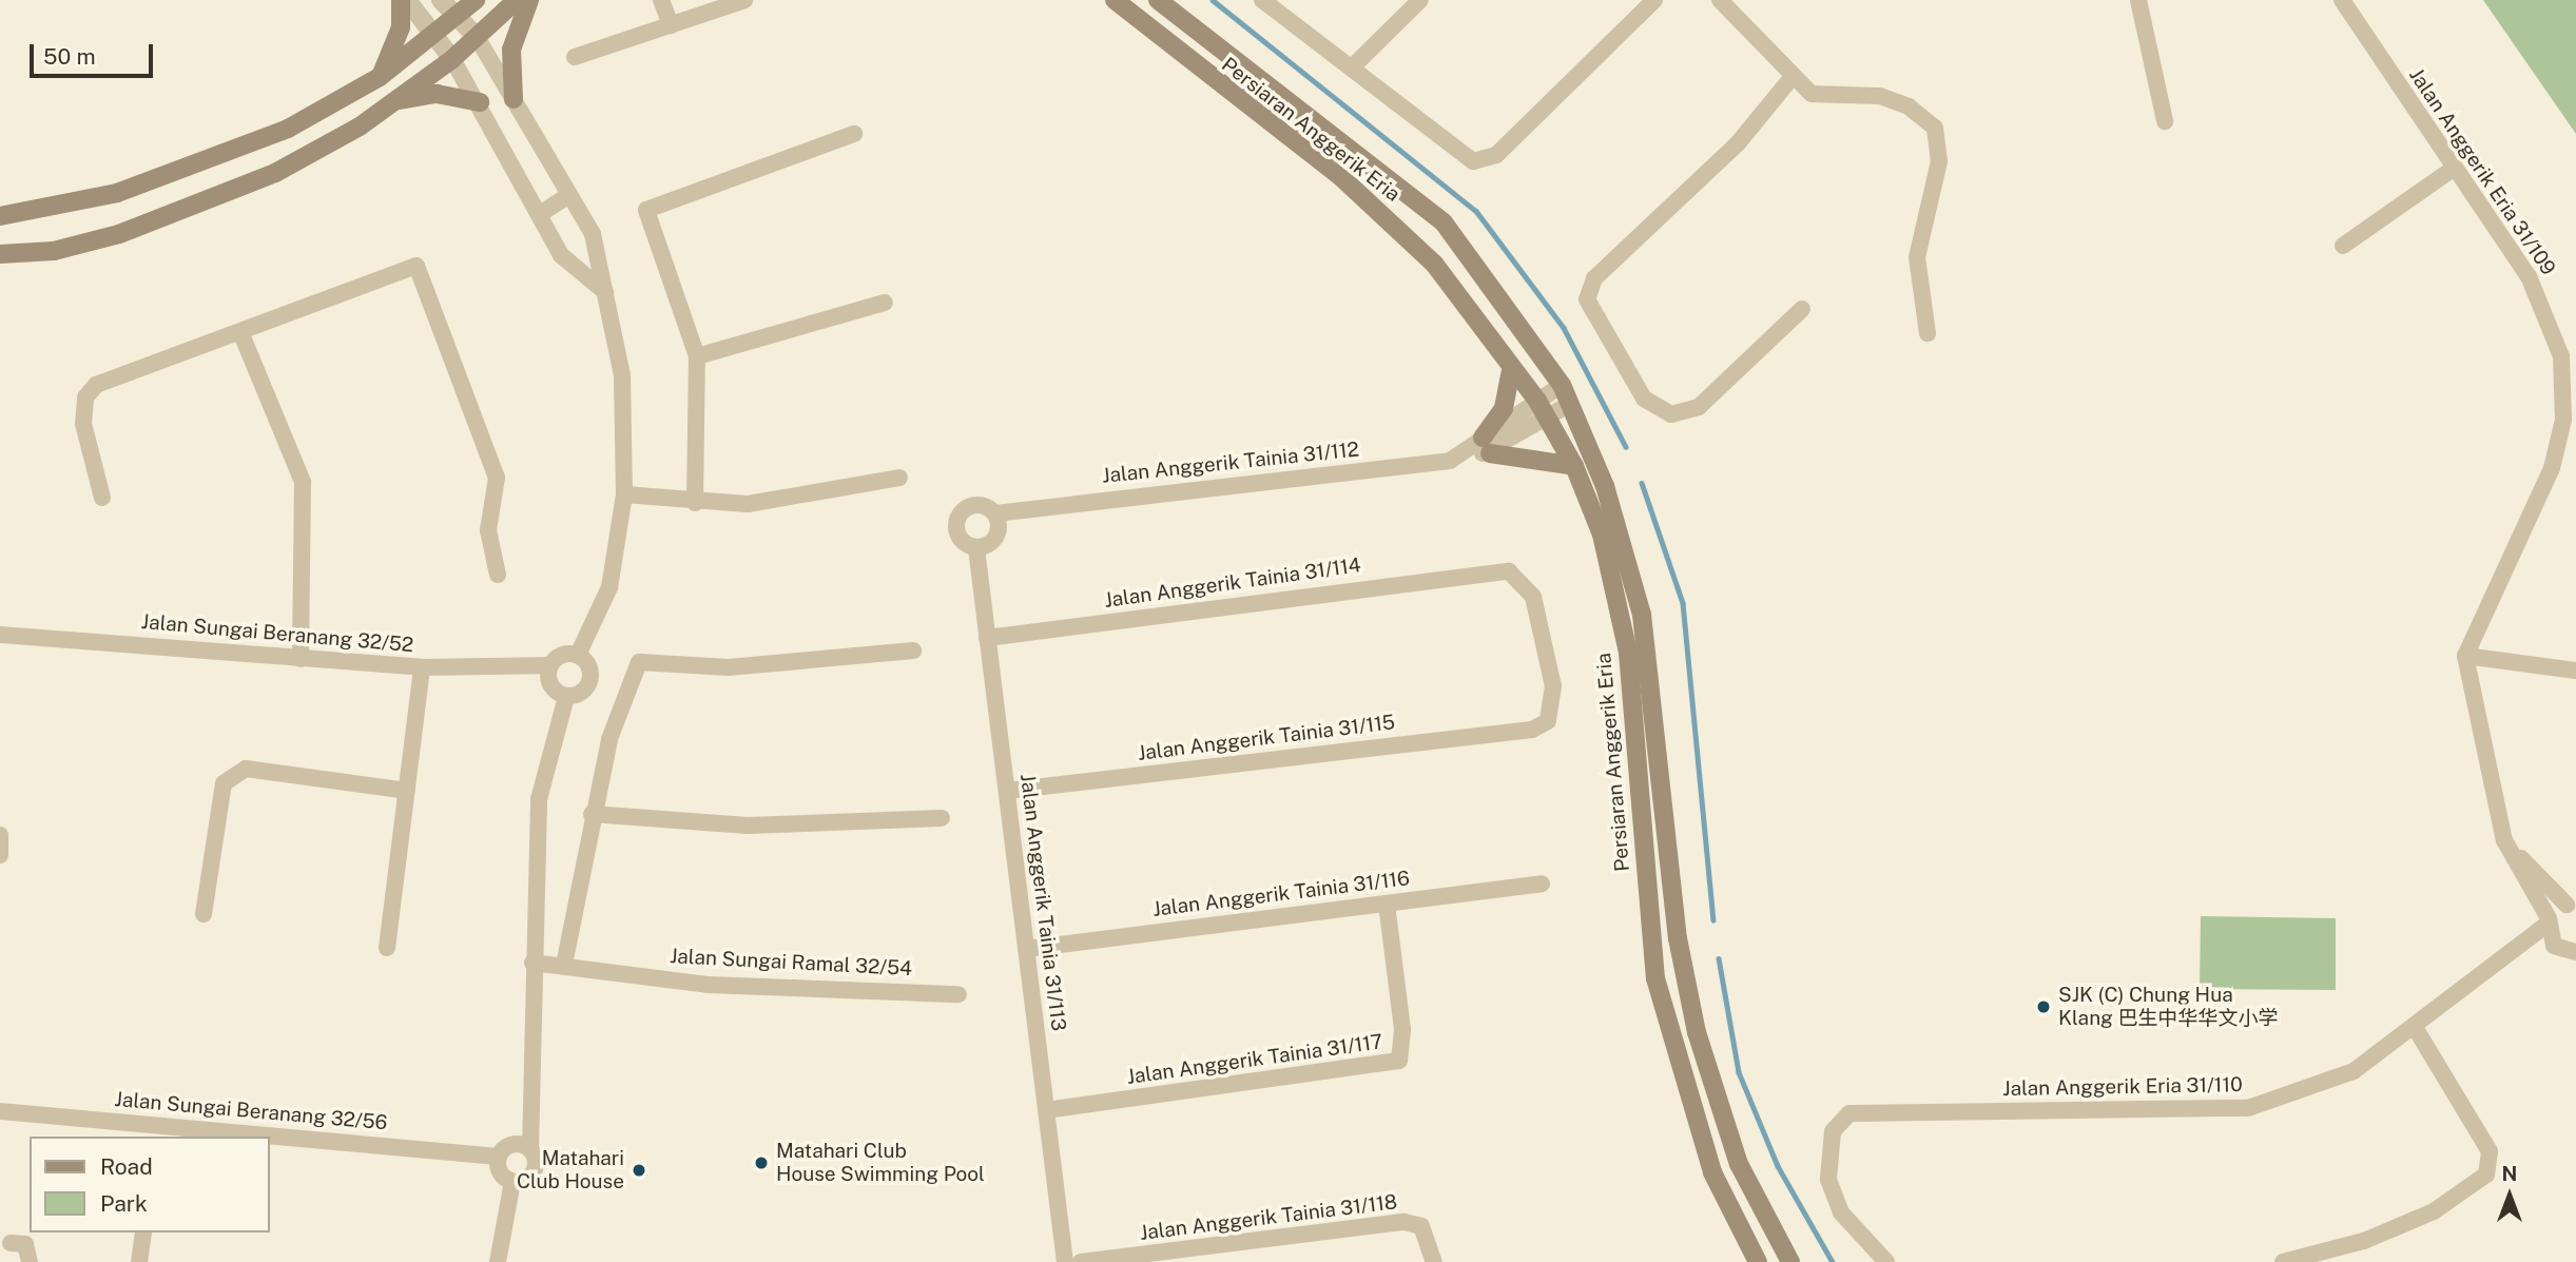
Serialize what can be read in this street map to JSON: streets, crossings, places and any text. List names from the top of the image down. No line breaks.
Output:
{"streets":{"main road":["Persiaran Anggerik Eria"],"street":["Jalan Anggerik Eria 31/109","Jalan Anggerik Tainia 31/112","Jalan Anggerik Tainia 31/114","Jalan Sungai Beranang 32/52","Jalan Anggerik Tainia 31/115","Jalan Anggerik Tainia 31/116","Jalan Anggerik Tainia 31/113","Jalan Sungai Ramal 32/54","Jalan Anggerik Tainia 31/117","Jalan Anggerik Eria 31/110","Jalan Sungai Beranang 32/56","Jalan Anggerik Tainia 31/118"]},"crossings":[["Jalan Anggerik Tainia 31/112","Jalan Anggerik Tainia 31/113"],["Jalan Anggerik Tainia 31/114","Jalan Anggerik Tainia 31/115"],["Jalan Anggerik Tainia 31/114","Jalan Anggerik Tainia 31/113"],["Jalan Anggerik Tainia 31/115","Jalan Anggerik Tainia 31/113"],["Jalan Anggerik Tainia 31/116","Jalan Anggerik Tainia 31/113"],["Jalan Anggerik Tainia 31/116","Jalan Anggerik Tainia 31/117"],["Jalan Anggerik Tainia 31/113","Jalan Anggerik Tainia 31/117"]],"places":["SJK (C) Chung Hua Klang 巴生中华华文小学","Matahari Club House Swimming Pool","Matahari Club House"],"legend":["Road","Park"],"scale_bar":"50 m","north":"top"}
